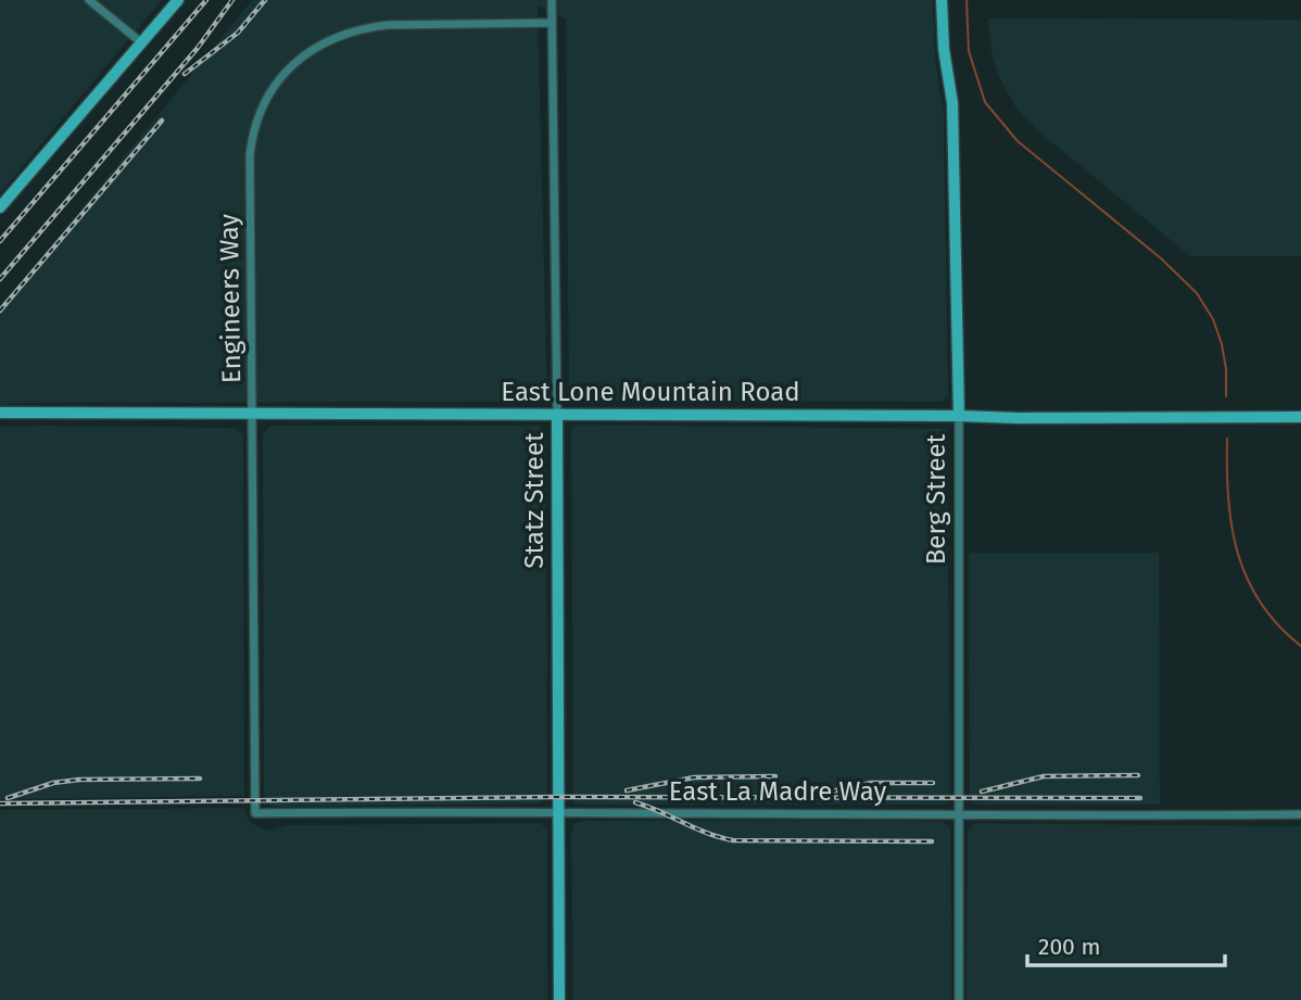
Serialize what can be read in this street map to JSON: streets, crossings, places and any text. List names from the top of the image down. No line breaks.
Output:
{"streets":{"street":["Engineers Way","East Lone Mountain Road","Berg Street","Statz Street","East La Madre Way"]},"crossings":[["Engineers Way","East Lone Mountain Road"],["Engineers Way","Statz Street"],["Engineers Way","East La Madre Way"],["East Lone Mountain Road","Berg Street"],["East Lone Mountain Road","Statz Street"],["Berg Street","East La Madre Way"],["Statz Street","East La Madre Way"]],"scale_bar":"200 m"}
